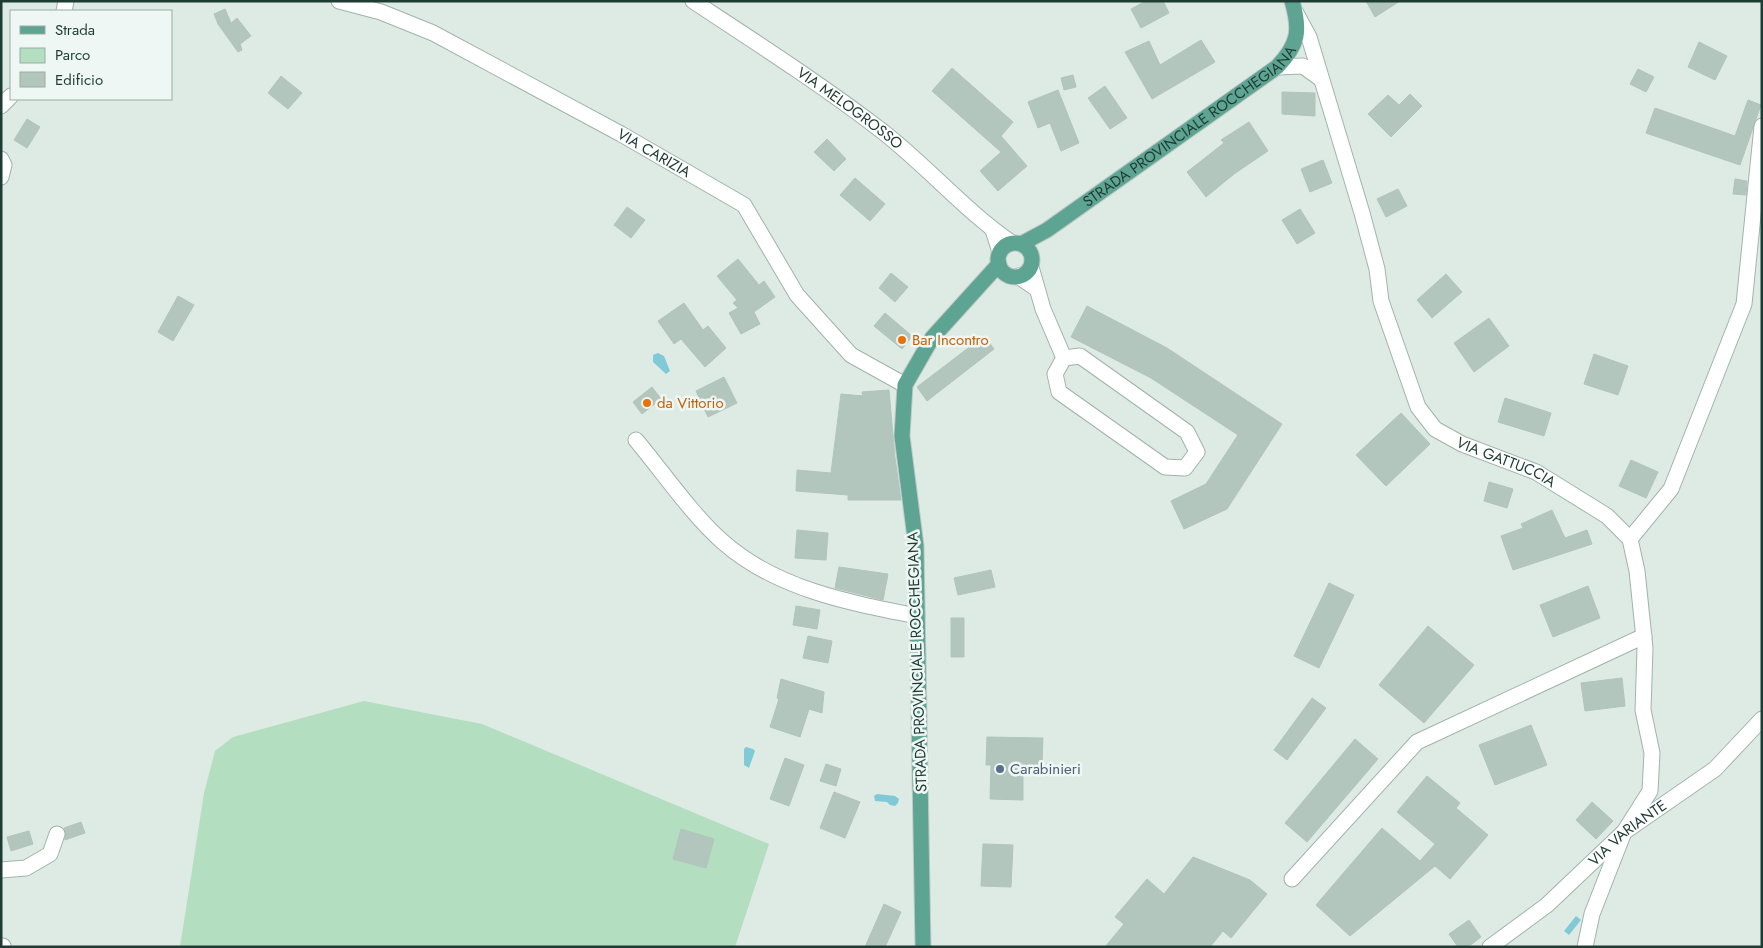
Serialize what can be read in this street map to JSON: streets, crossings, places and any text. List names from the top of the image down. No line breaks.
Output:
{"streets":{"main road":["STRADA PROVINCIALE ROCCHEGIANA"],"street":["VIA MELOGROSSO","VIA CARIZIA","VIA GATTUCCIA","VIA VARIANTE"]},"crossings":[["VIA MELOGROSSO","STRADA PROVINCIALE ROCCHEGIANA"],["STRADA PROVINCIALE ROCCHEGIANA","VIA CARIZIA"],["STRADA PROVINCIALE ROCCHEGIANA","VIA GATTUCCIA"]],"places":["Bar Incontro","da Vittorio","Carabinieri"],"legend":["Strada","Parco","Edificio"]}
